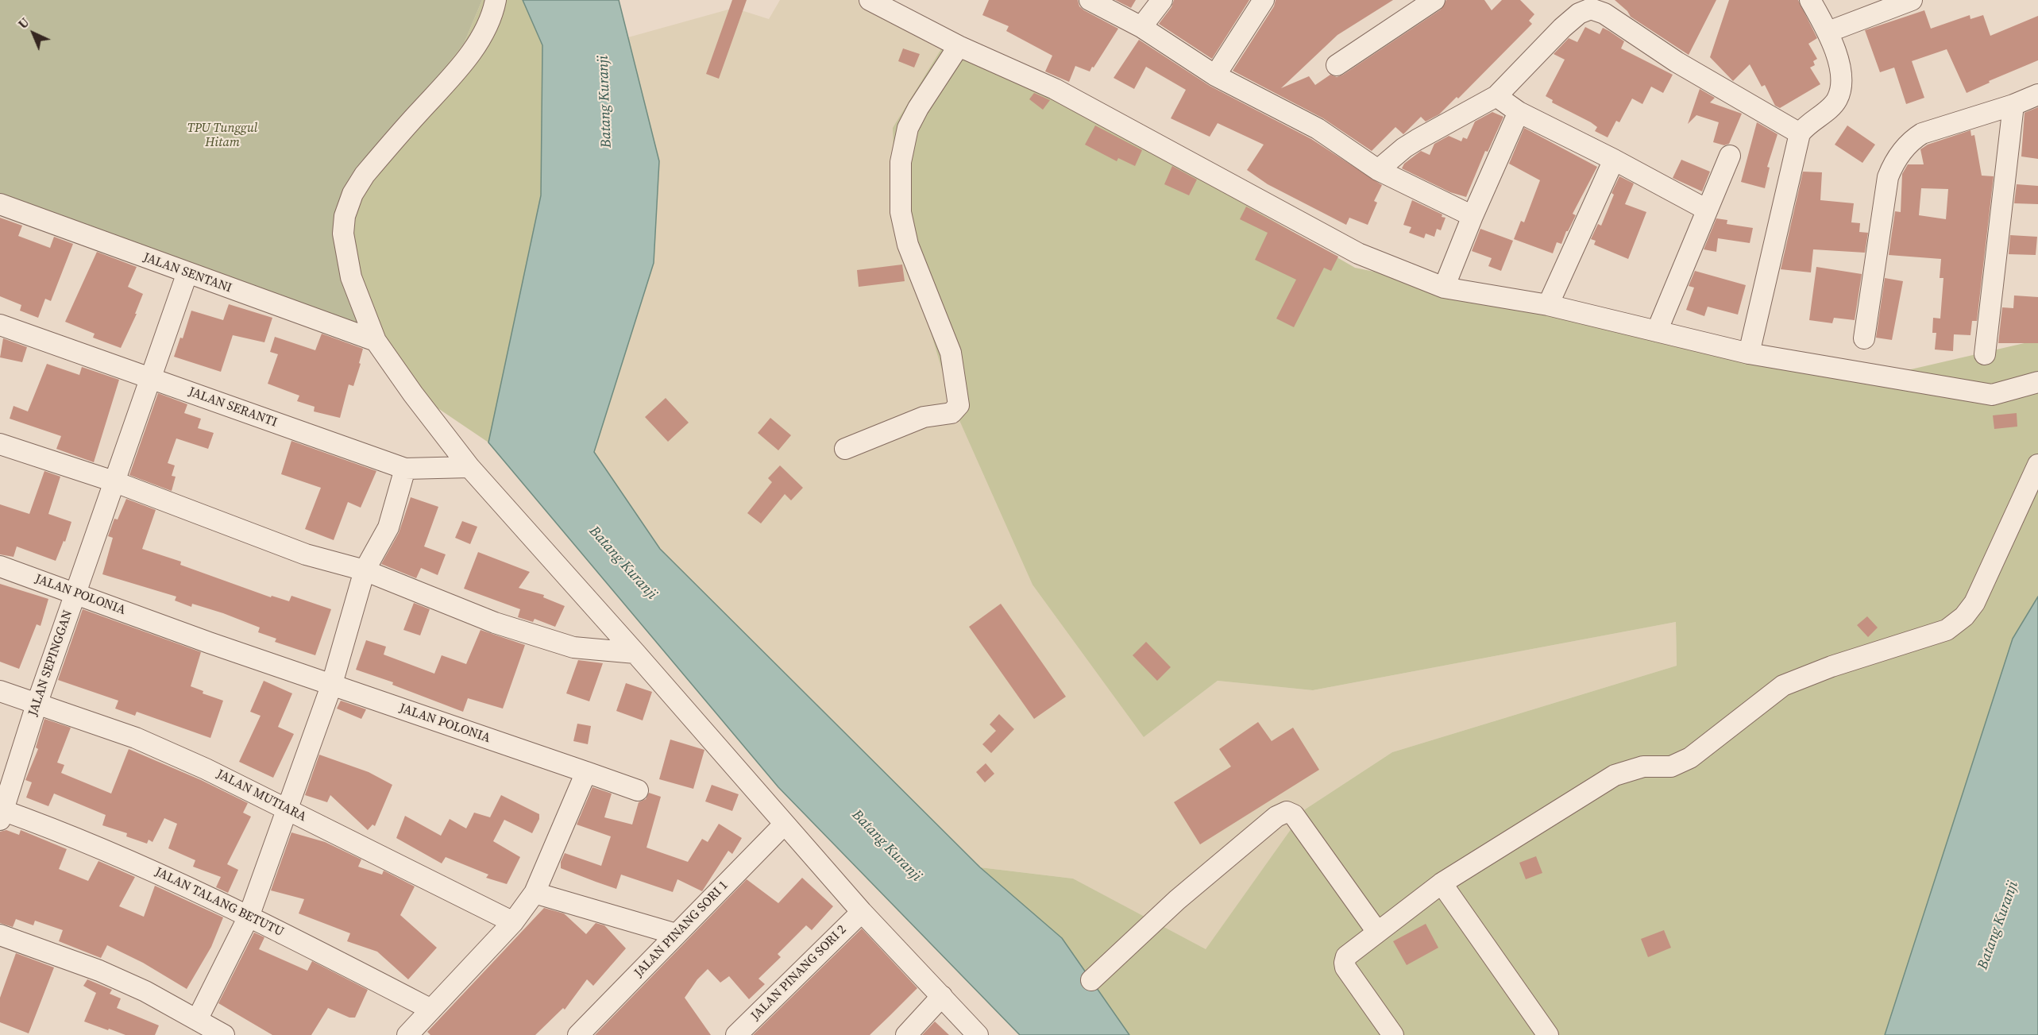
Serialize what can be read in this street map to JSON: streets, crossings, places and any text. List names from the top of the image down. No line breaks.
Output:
{"streets":{"street":["JALAN SENTANI","JALAN SERANTI","JALAN POLONIA","JALAN SEPINGGAN","JALAN MUTIARA","JALAN TALANG BETUTU","JALAN PINANG SORI 1","JALAN PINANG SORI 2"]},"crossings":[["JALAN SENTANI","JALAN SEPINGGAN"],["JALAN SERANTI","JALAN SEPINGGAN"],["JALAN POLONIA","JALAN SEPINGGAN"],["JALAN SEPINGGAN","JALAN MUTIARA"],["JALAN SEPINGGAN","JALAN TALANG BETUTU"]],"water":["Batang Kuranji"],"parks":["TPU Tunggul Hitam"],"north":"top left"}
